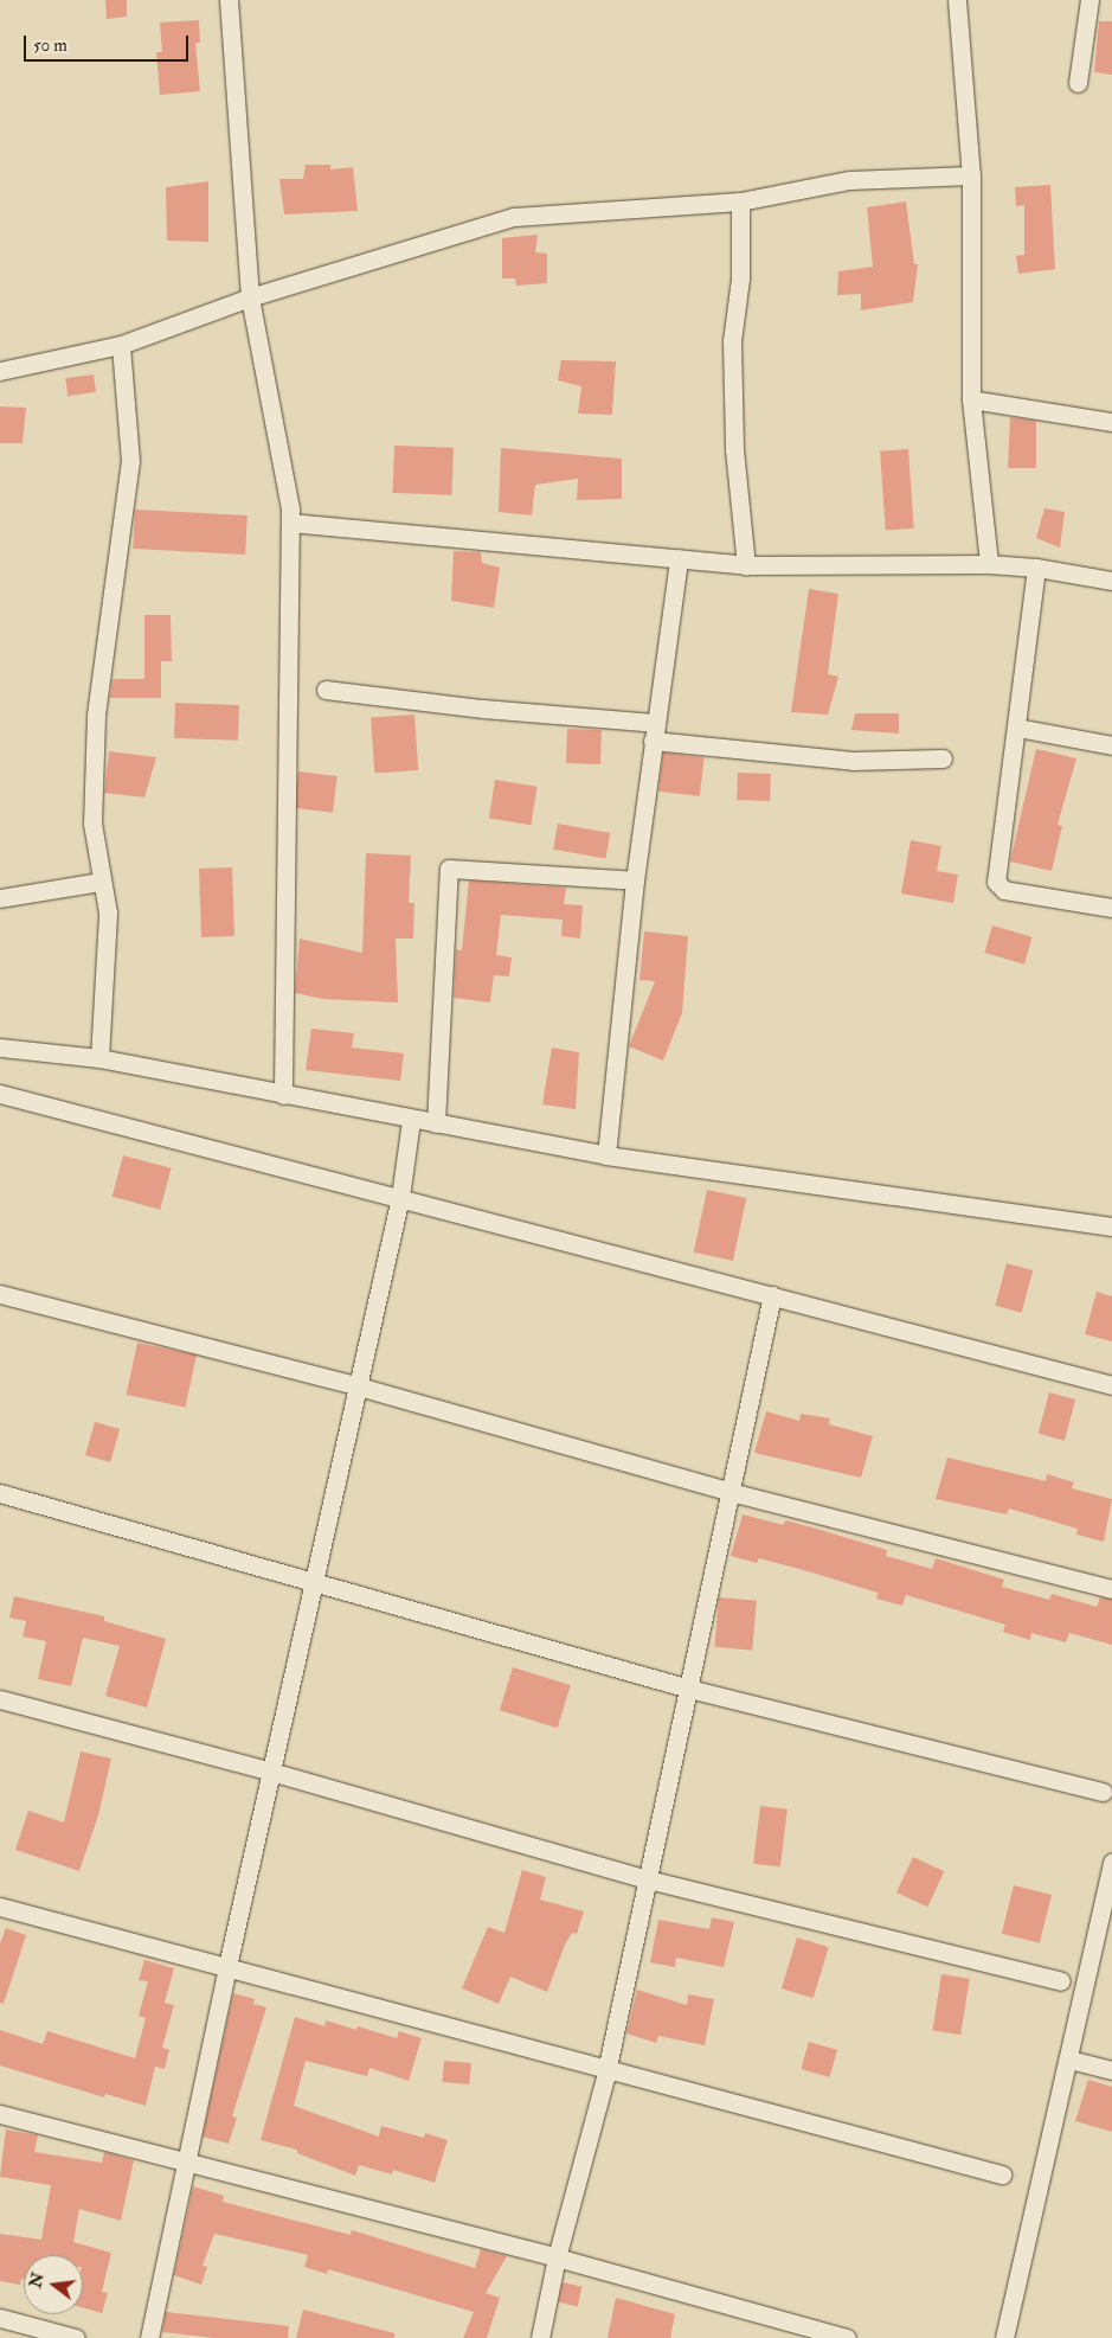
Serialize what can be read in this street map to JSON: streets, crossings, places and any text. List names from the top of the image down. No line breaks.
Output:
{"scale_bar":"50 m","north":"left"}
